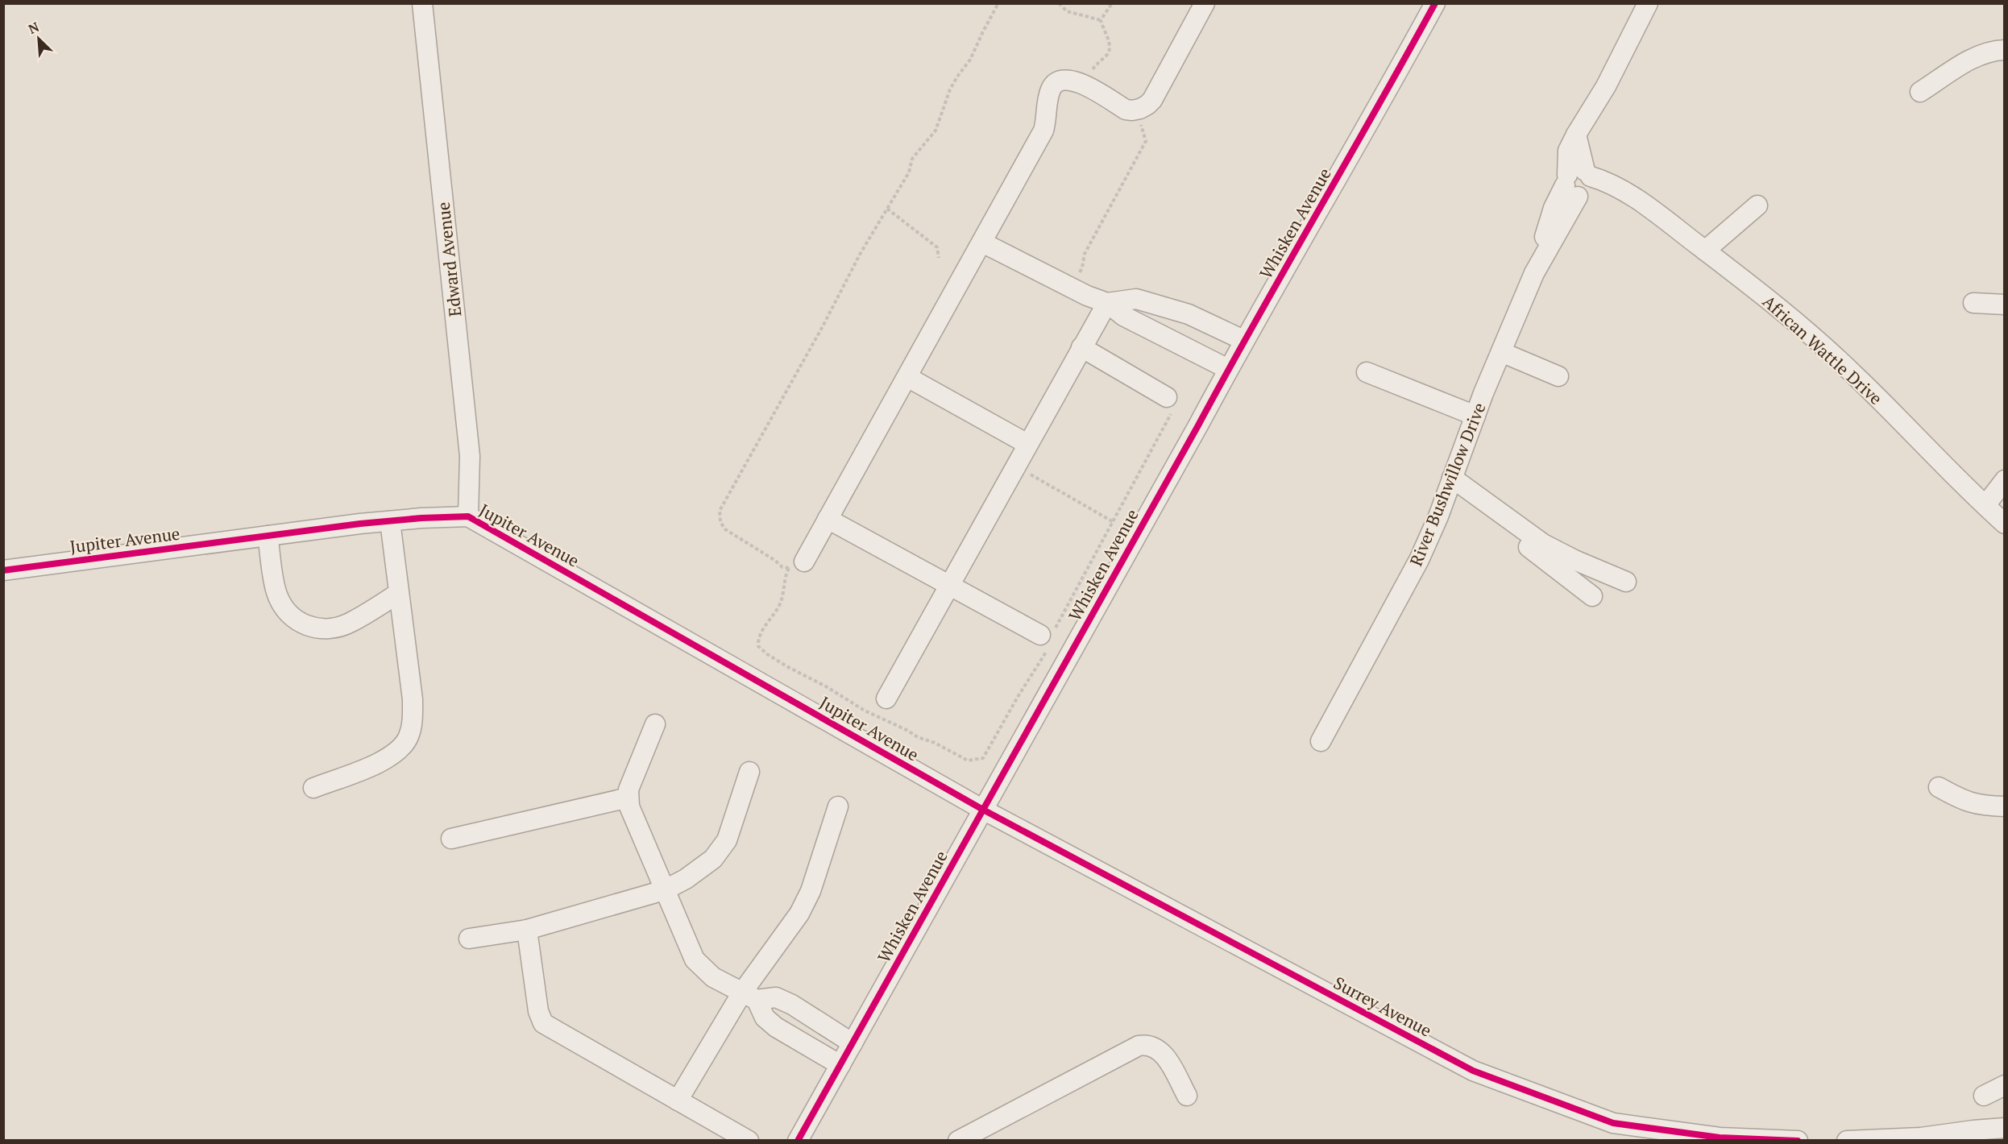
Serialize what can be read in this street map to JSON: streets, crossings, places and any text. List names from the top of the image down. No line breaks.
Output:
{"streets":{"street":["Whisken Avenue","Edward Avenue","African Wattle Drive","River Bushwillow Drive","Jupiter Avenue","Surrey Avenue"]},"crossings":[["Whisken Avenue","Jupiter Avenue"],["Whisken Avenue","Surrey Avenue"],["Edward Avenue","Jupiter Avenue"],["African Wattle Drive","River Bushwillow Drive"],["Jupiter Avenue","Surrey Avenue"]],"north":"top left"}
